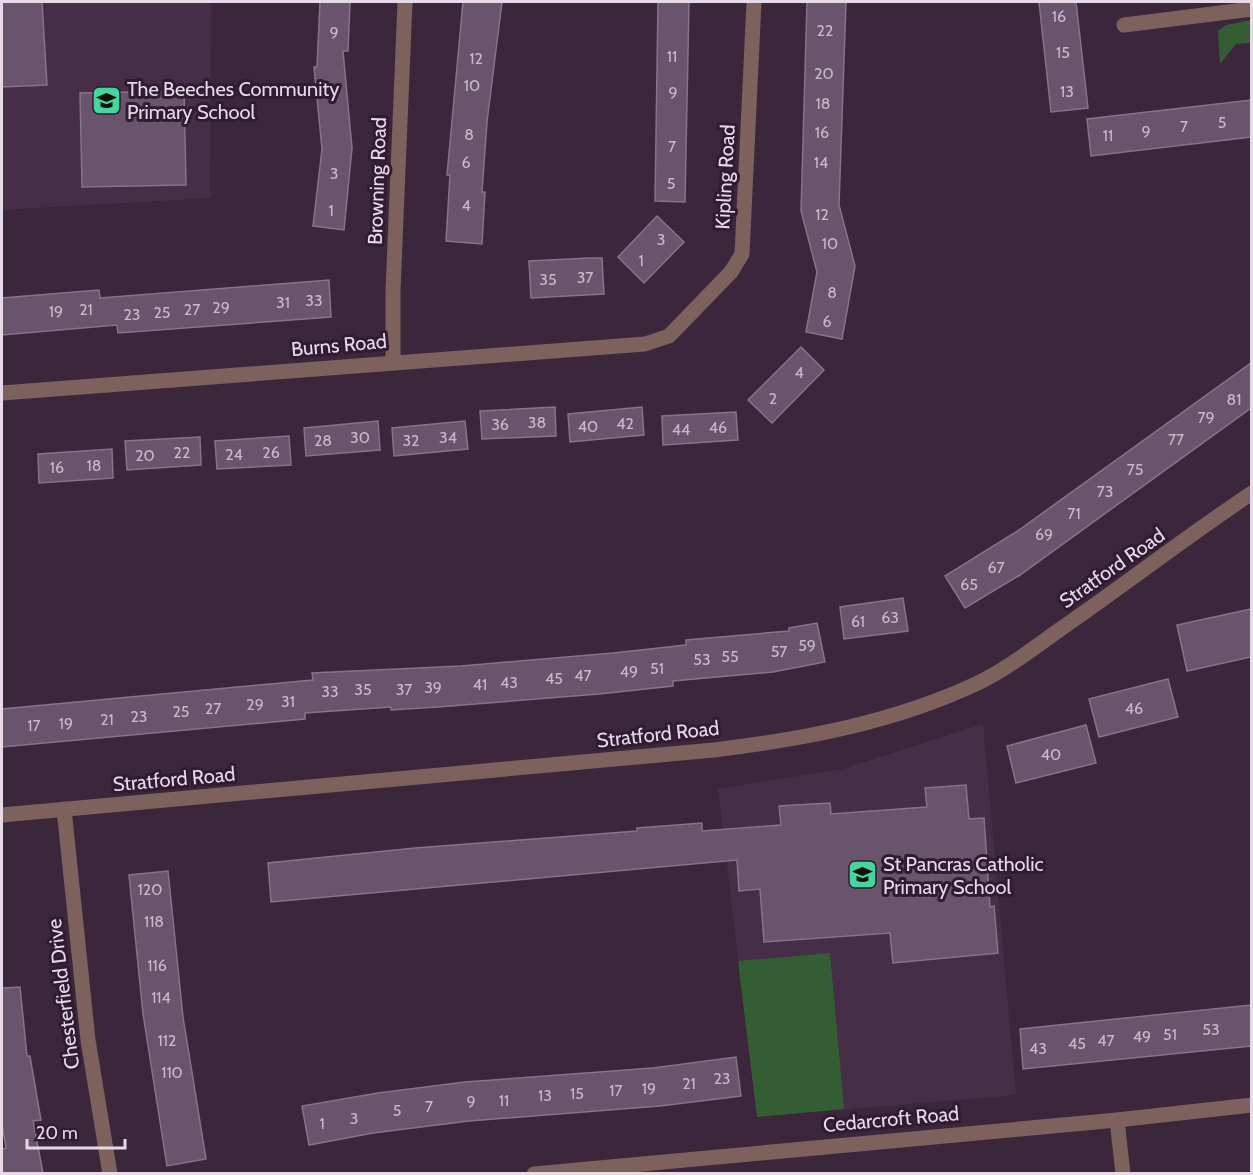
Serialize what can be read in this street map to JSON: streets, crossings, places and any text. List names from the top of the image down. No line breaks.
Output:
{"streets":{"street":["Kipling Road","Browning Road","Burns Road","Stratford Road","Chesterfield Drive","Cedarcroft Road"]},"crossings":[["Kipling Road","Burns Road"],["Browning Road","Burns Road"],["Stratford Road","Chesterfield Drive"]],"places":{"school or university":["The Beeches Community Primary School","St Pancras Catholic Primary School"]},"house_numbers":["16","22","9","15","11","12","20","10","13","9","18","5","7","9","16","8","11","7","6","14","3","5","4","1","12","3","10","1","37","35","8","33","31","29","21","27","19","25","23","6","4","2","81","79","38","42","36","40","46","44","30","34","77","28","32","22","26","24","20","18","16","75","73","71","69","67","65","63","61","59","57","55","53","51","49","47","45","43","41","39","35","37","33","31","29","27","46","25","23","21","19","17","40","120","118","116","114","53","51","49","112","47","45","43","110","23","21","19","17","15","13","11","9","7","5","3","1"],"scale_bar":"20 m"}
